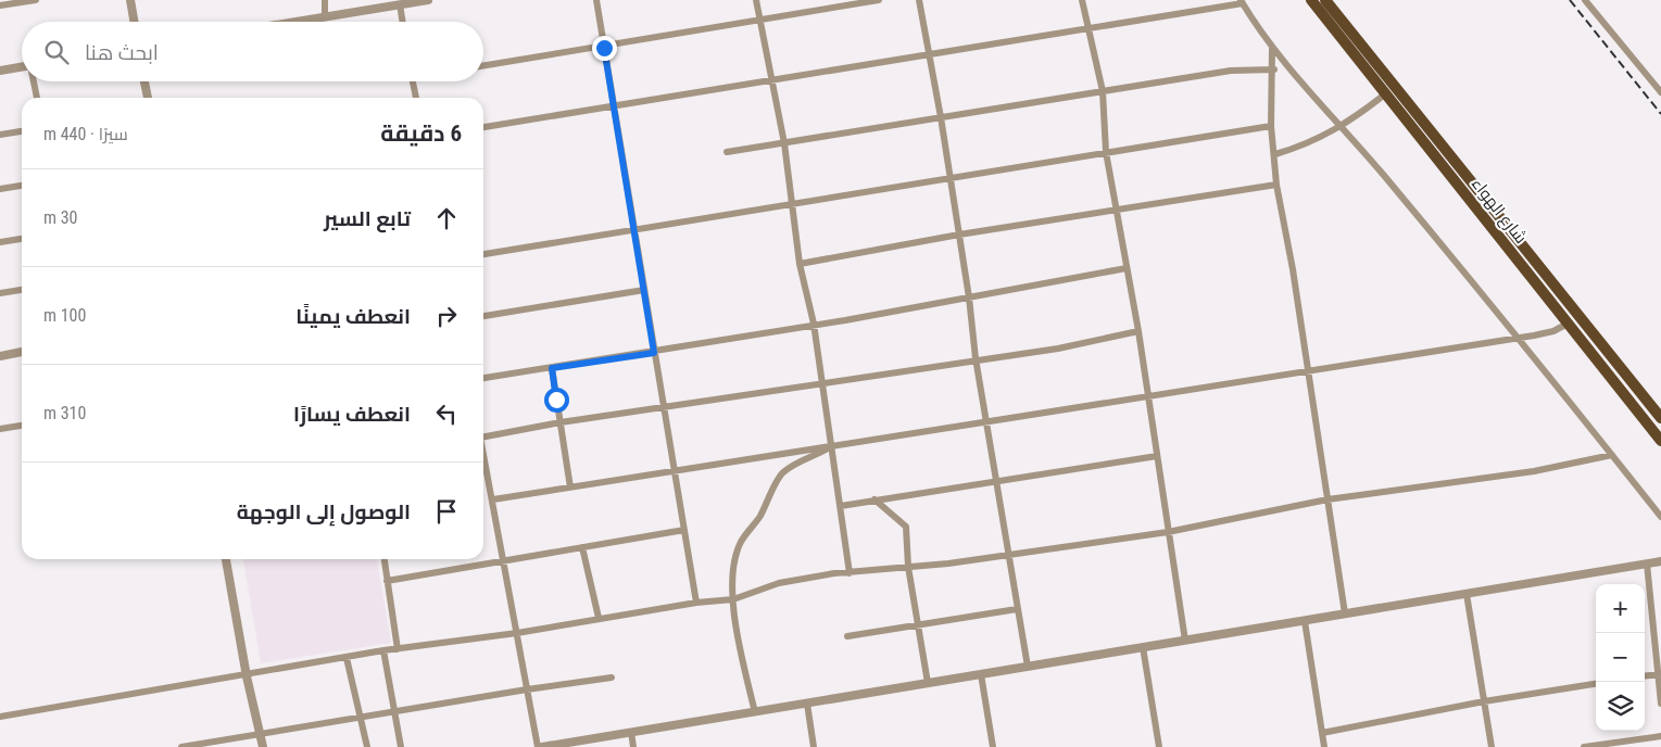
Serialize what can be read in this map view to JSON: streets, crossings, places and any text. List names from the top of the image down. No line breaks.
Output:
{"streets":{"main road":["شارع الهواء"]},"page":{"search":"ابحث هنا","heading":["6 دقيقة","سيرًا · 440 m"],"list":[["تابع السير","30 m"],["انعطف يمينًا","100 m"],["انعطف يسارًا","310 m"],"الوصول إلى الوجهة"],"map_buttons":["+","−"]}}
